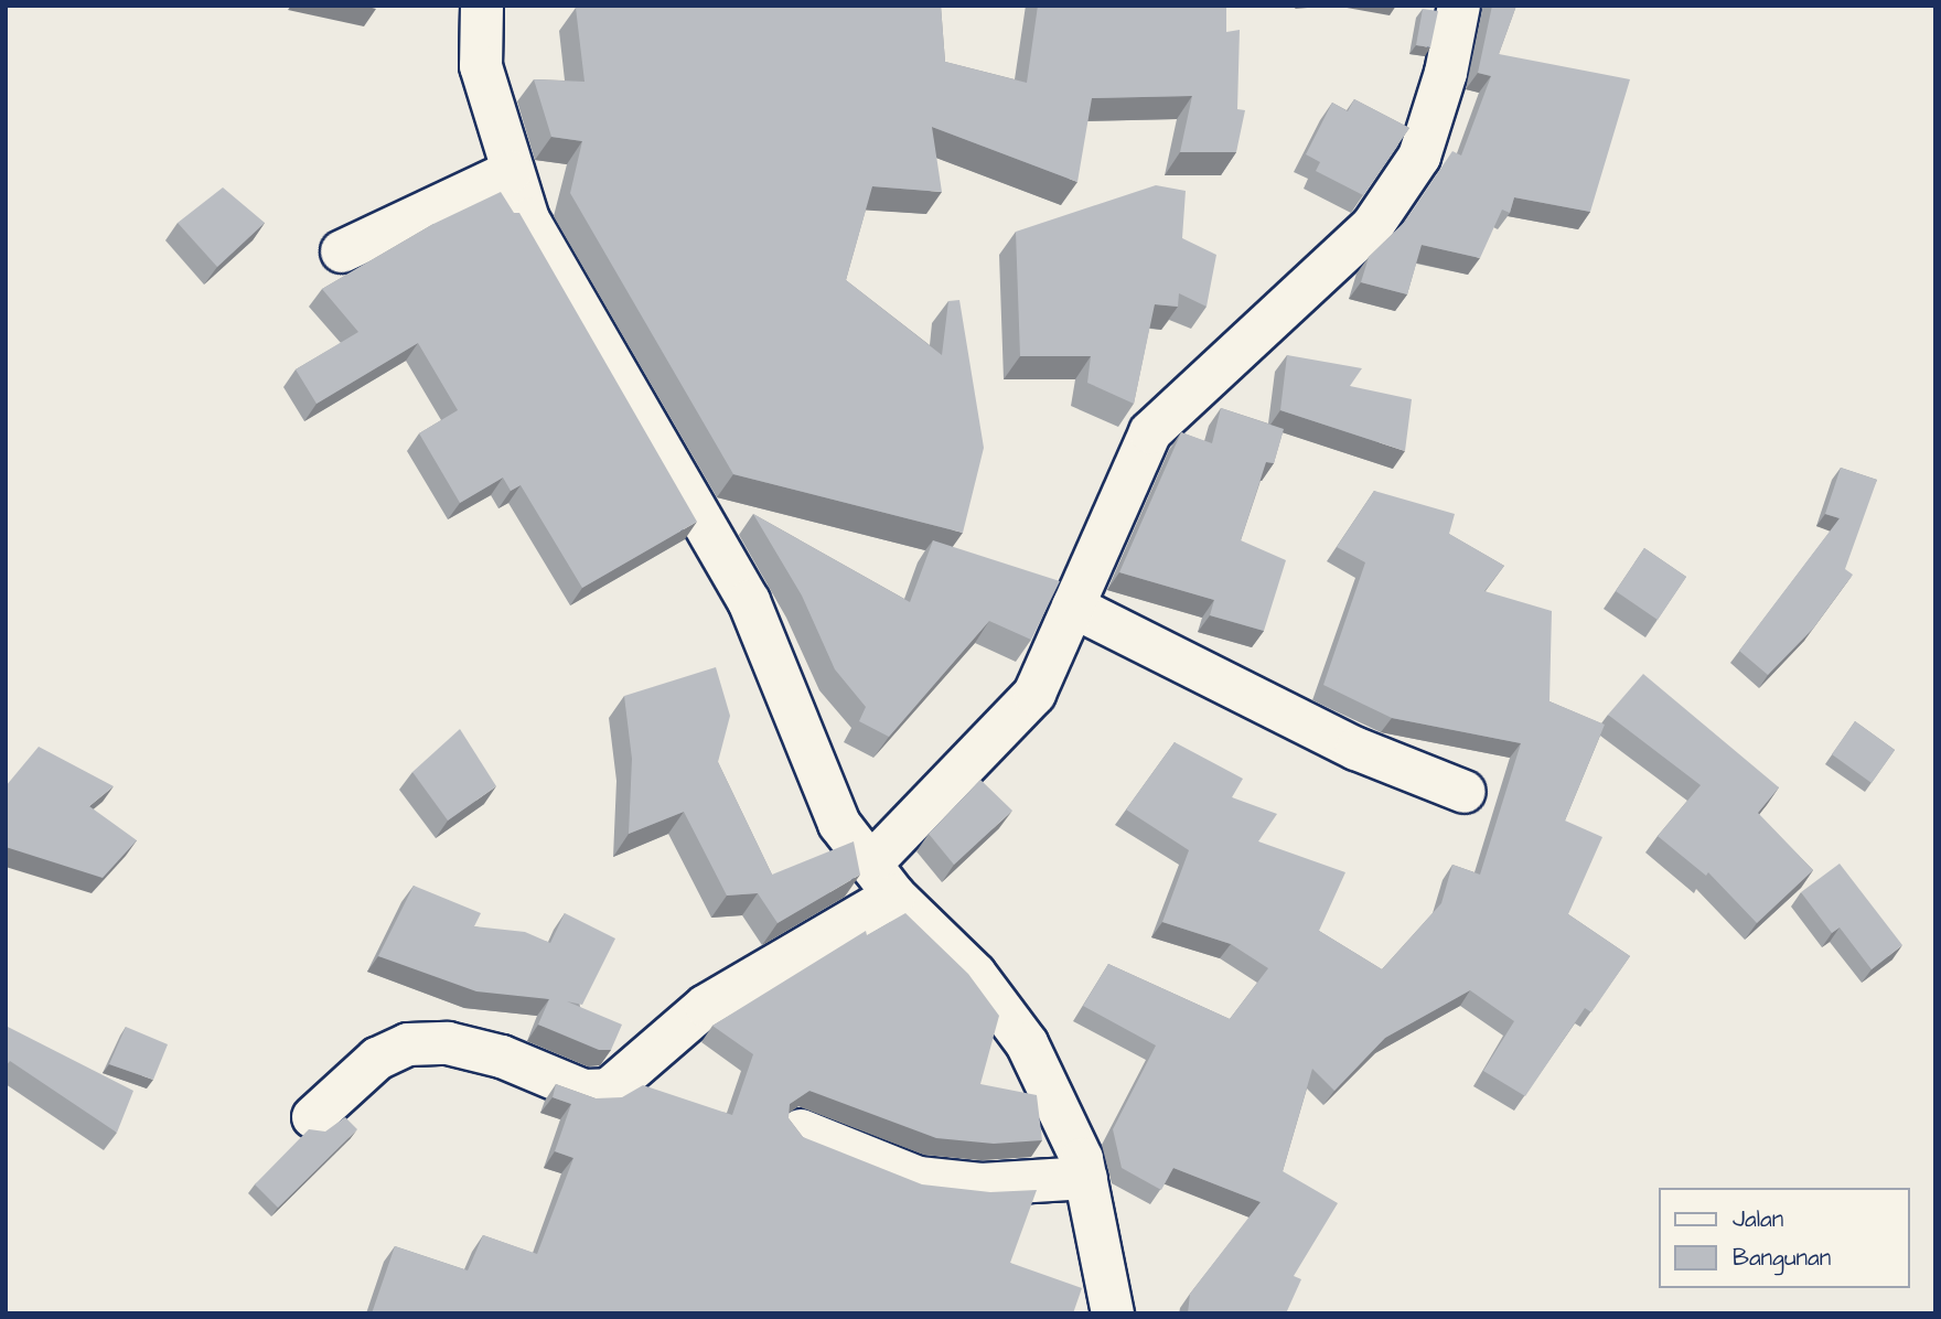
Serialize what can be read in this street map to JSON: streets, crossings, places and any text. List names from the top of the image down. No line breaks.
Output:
{"legend":["Jalan","Bangunan"]}
